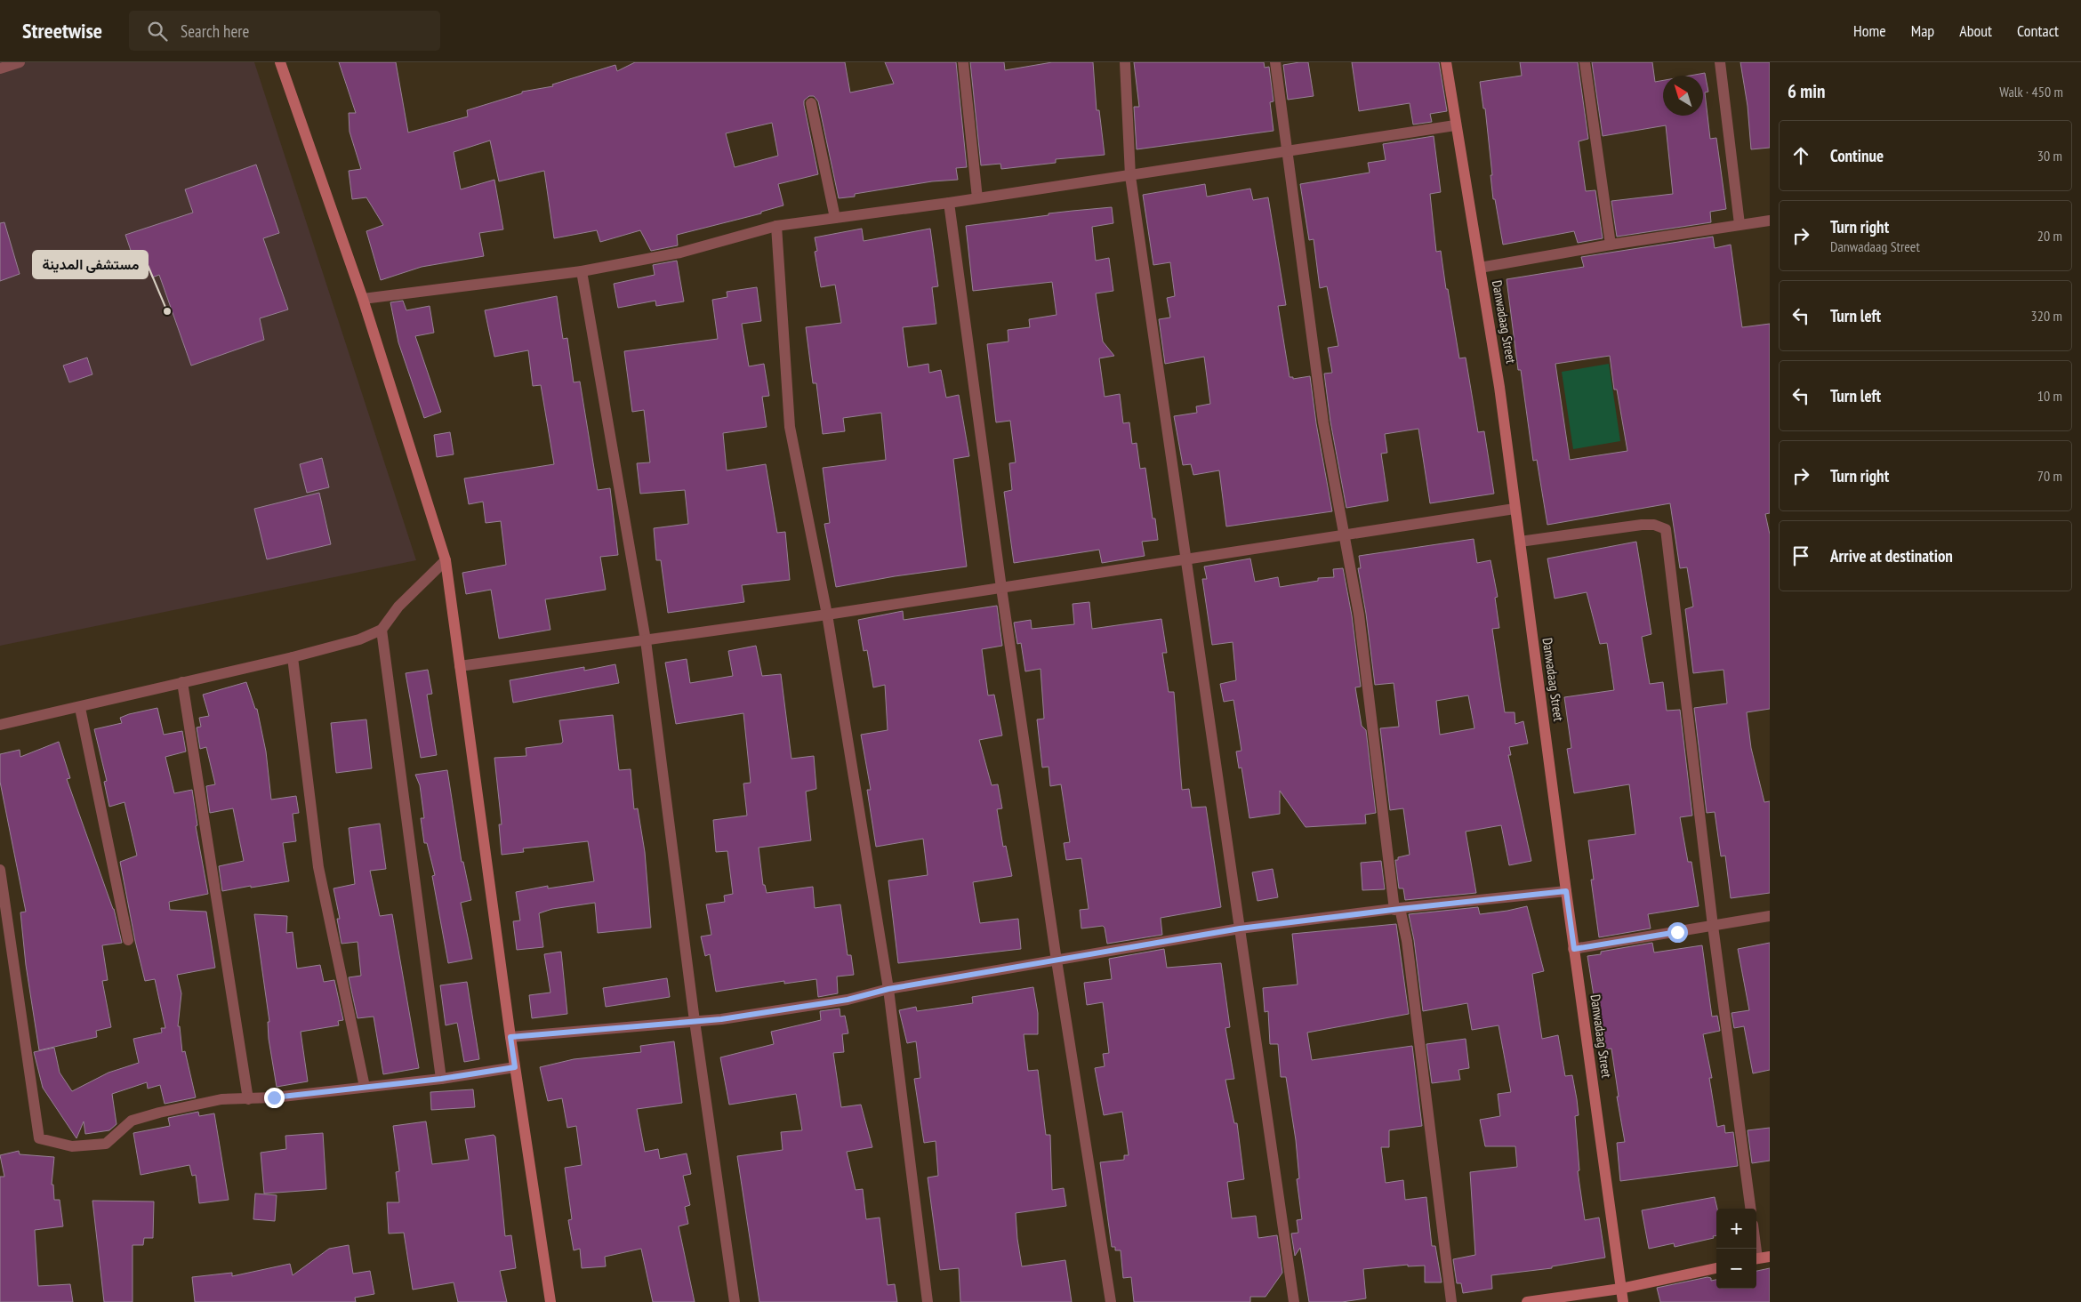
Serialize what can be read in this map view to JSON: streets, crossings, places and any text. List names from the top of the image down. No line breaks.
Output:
{"streets":{"street":["Danwadaag Street"]},"places":["مستشفى المدينة"],"north":"top left","page":{"header":"Streetwise","search":"Search here","nav":["Home","Map","About","Contact"],"heading":["6 min","Walk · 450 m"],"list":[["Continue","30 m"],["Turn right","Danwadaag Street","20 m"],["Turn left","320 m"],["Turn left","10 m"],["Turn right","70 m"],"Arrive at destination"],"map_buttons":["+","−"]}}
